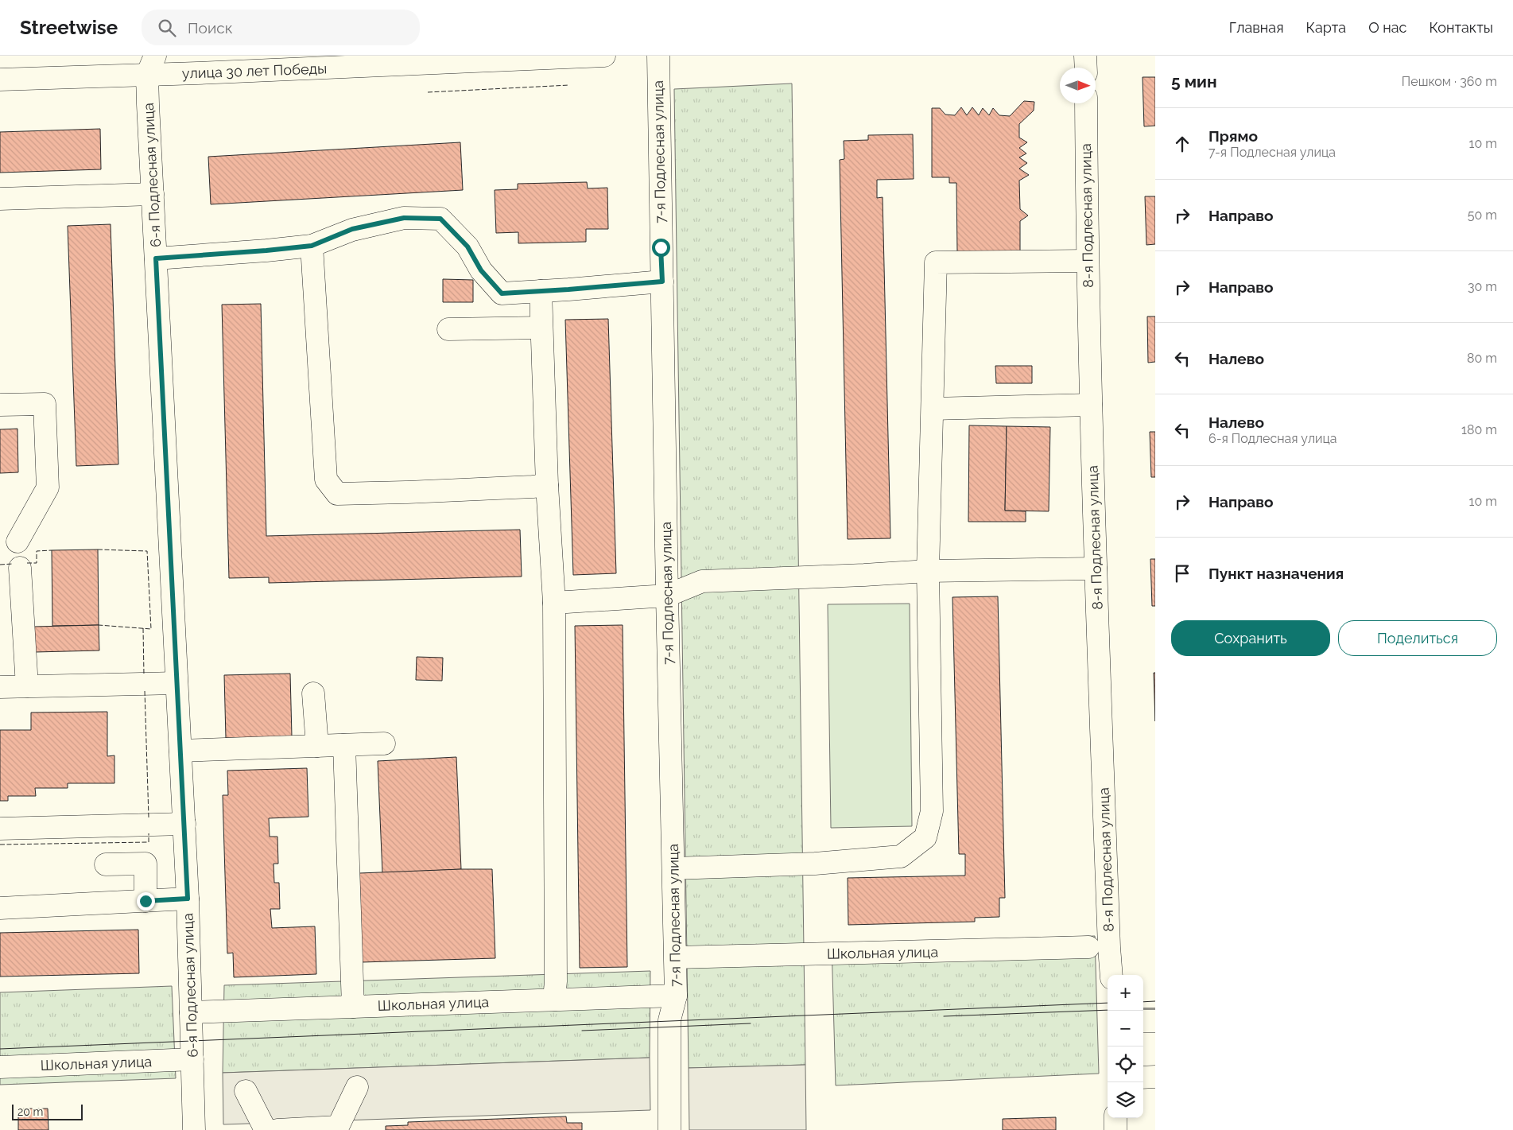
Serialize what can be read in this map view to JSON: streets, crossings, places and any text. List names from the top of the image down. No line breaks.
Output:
{"streets":{"street":["улица 30 лет Победы","7-я Подлесная улица","6-я Подлесная улица","8-я Подлесная улица","Школьная улица"]},"crossings":[["улица 30 лет Победы","6-я Подлесная улица"],["7-я Подлесная улица","Школьная улица"],["6-я Подлесная улица","Школьная улица"]],"scale_bar":"20 m","north":"right","page":{"header":"Streetwise","search":"Поиск","nav":["Главная","Карта","О нас","Контакты"],"heading":["5 мин","Пешком · 360 m"],"list":[["Прямо","7-я Подлесная улица","10 m"],["Направо","50 m"],["Направо","30 m"],["Налево","80 m"],["Налево","6-я Подлесная улица","180 m"],["Направо","10 m"],"Пункт назначения"],"buttons":["Сохранить","Поделиться"],"map_buttons":["+","−"],"scale":"20 m"}}
